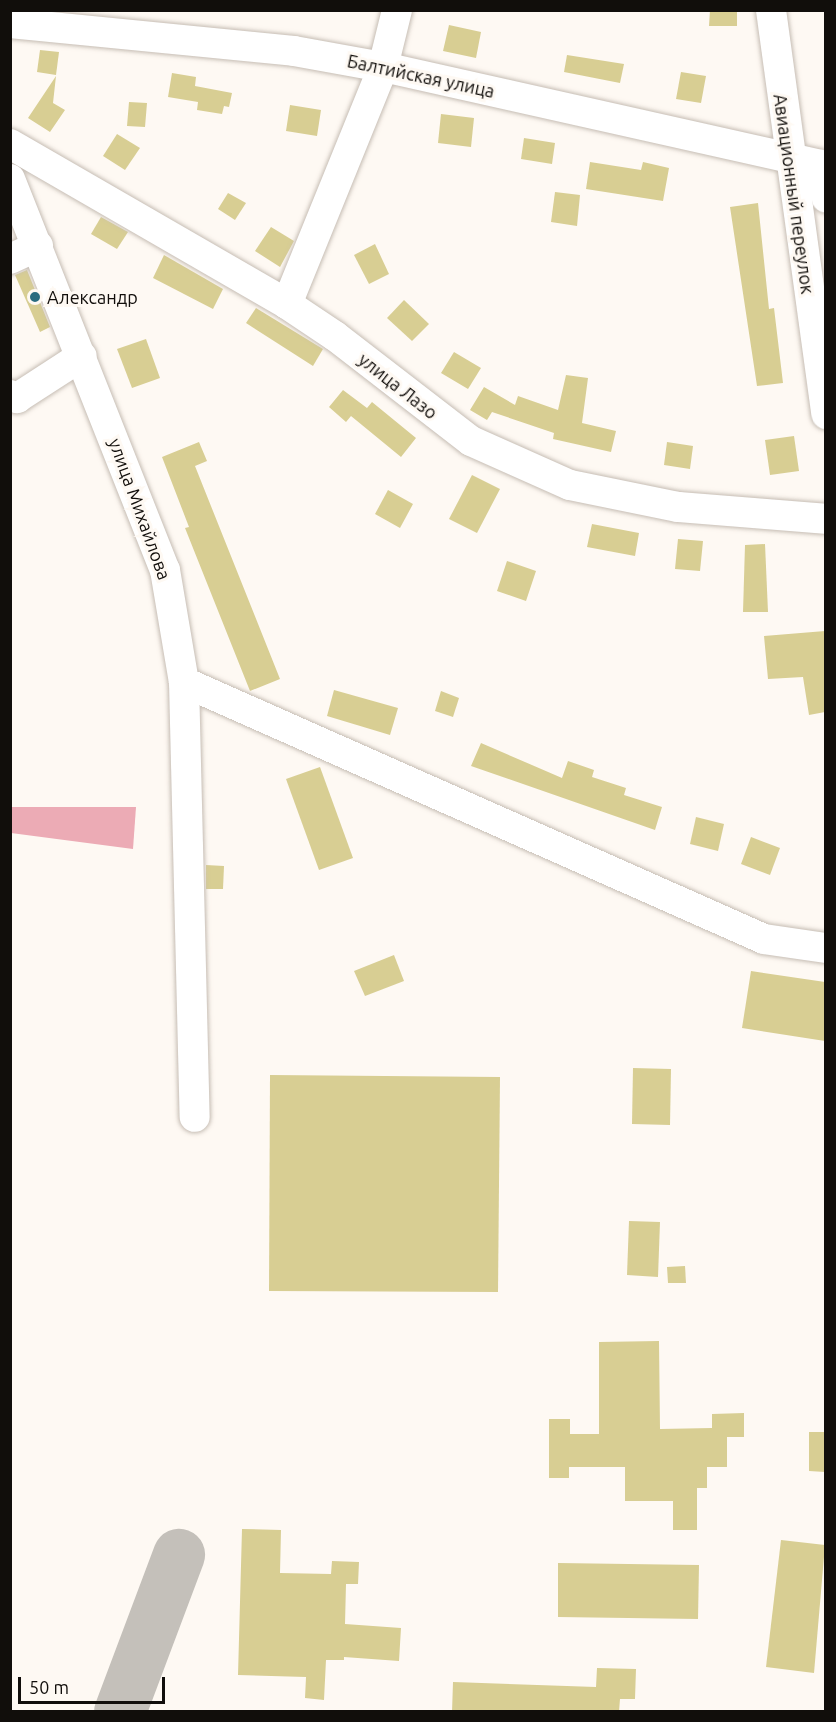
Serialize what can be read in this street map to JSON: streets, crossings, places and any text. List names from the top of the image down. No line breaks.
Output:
{"streets":{"street":["Балтийская улица","Авиационный переулок","улица Лазо","улица Михайлова"]},"crossings":[["Балтийская улица","Авиационный переулок"]],"places":["Александр"],"scale_bar":"50 m"}
